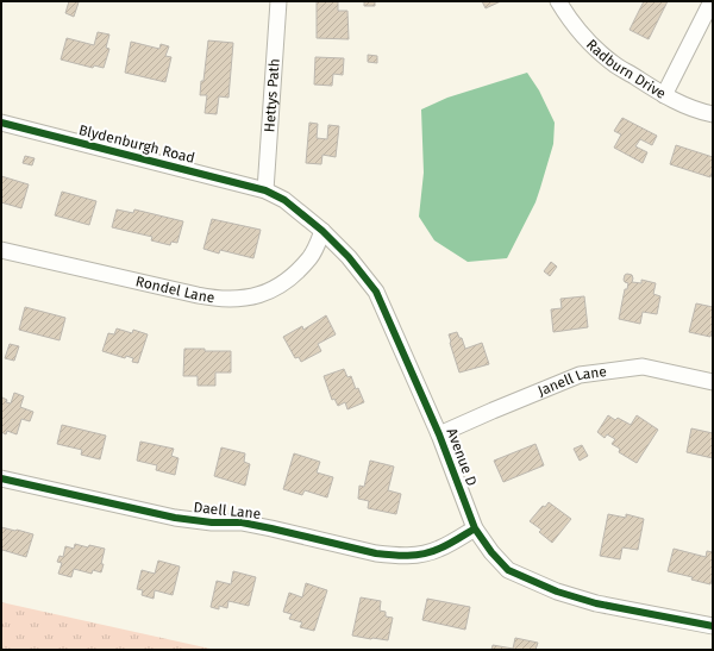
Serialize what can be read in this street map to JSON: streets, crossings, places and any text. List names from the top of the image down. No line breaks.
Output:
{"streets":{"street":["Radburn Drive","Hettys Path","Blydenburgh Road","Rondel Lane","Janell Lane","Avenue D","Daell Lane"]},"crossings":[["Hettys Path","Blydenburgh Road"],["Hettys Path","Avenue D"],["Blydenburgh Road","Avenue D"],["Rondel Lane","Avenue D"],["Janell Lane","Avenue D"],["Avenue D","Daell Lane"]]}
